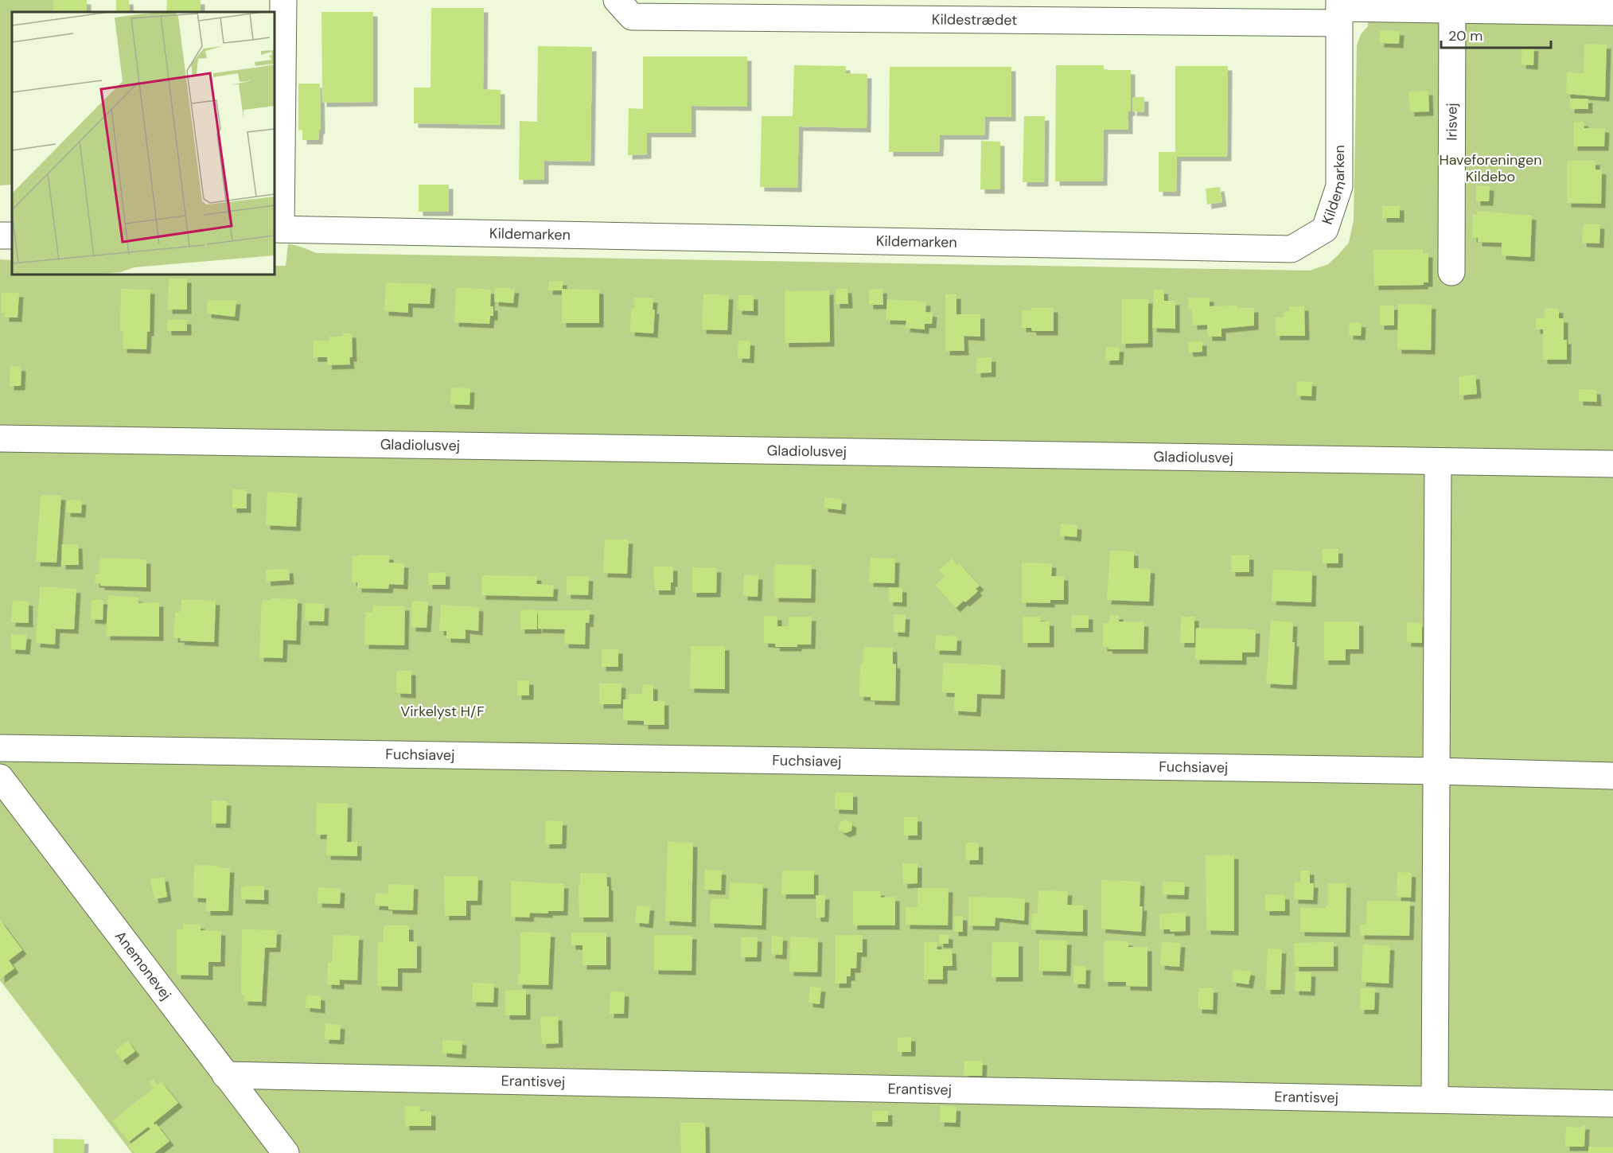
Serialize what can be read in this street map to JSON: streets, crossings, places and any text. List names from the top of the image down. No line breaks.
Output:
{"streets":{"street":["Kildestrædet","Irisvej","Kildemarken","Gladiolusvej","Fuchsiavej","Anemonevej","Erantisvej"]},"crossings":[["Kildestrædet","Irisvej"],["Kildestrædet","Kildemarken"],["Anemonevej","Erantisvej"]],"parks":["Haveforeningen Kildebo","Virkelyst H/F"],"scale_bar":"20 m"}
